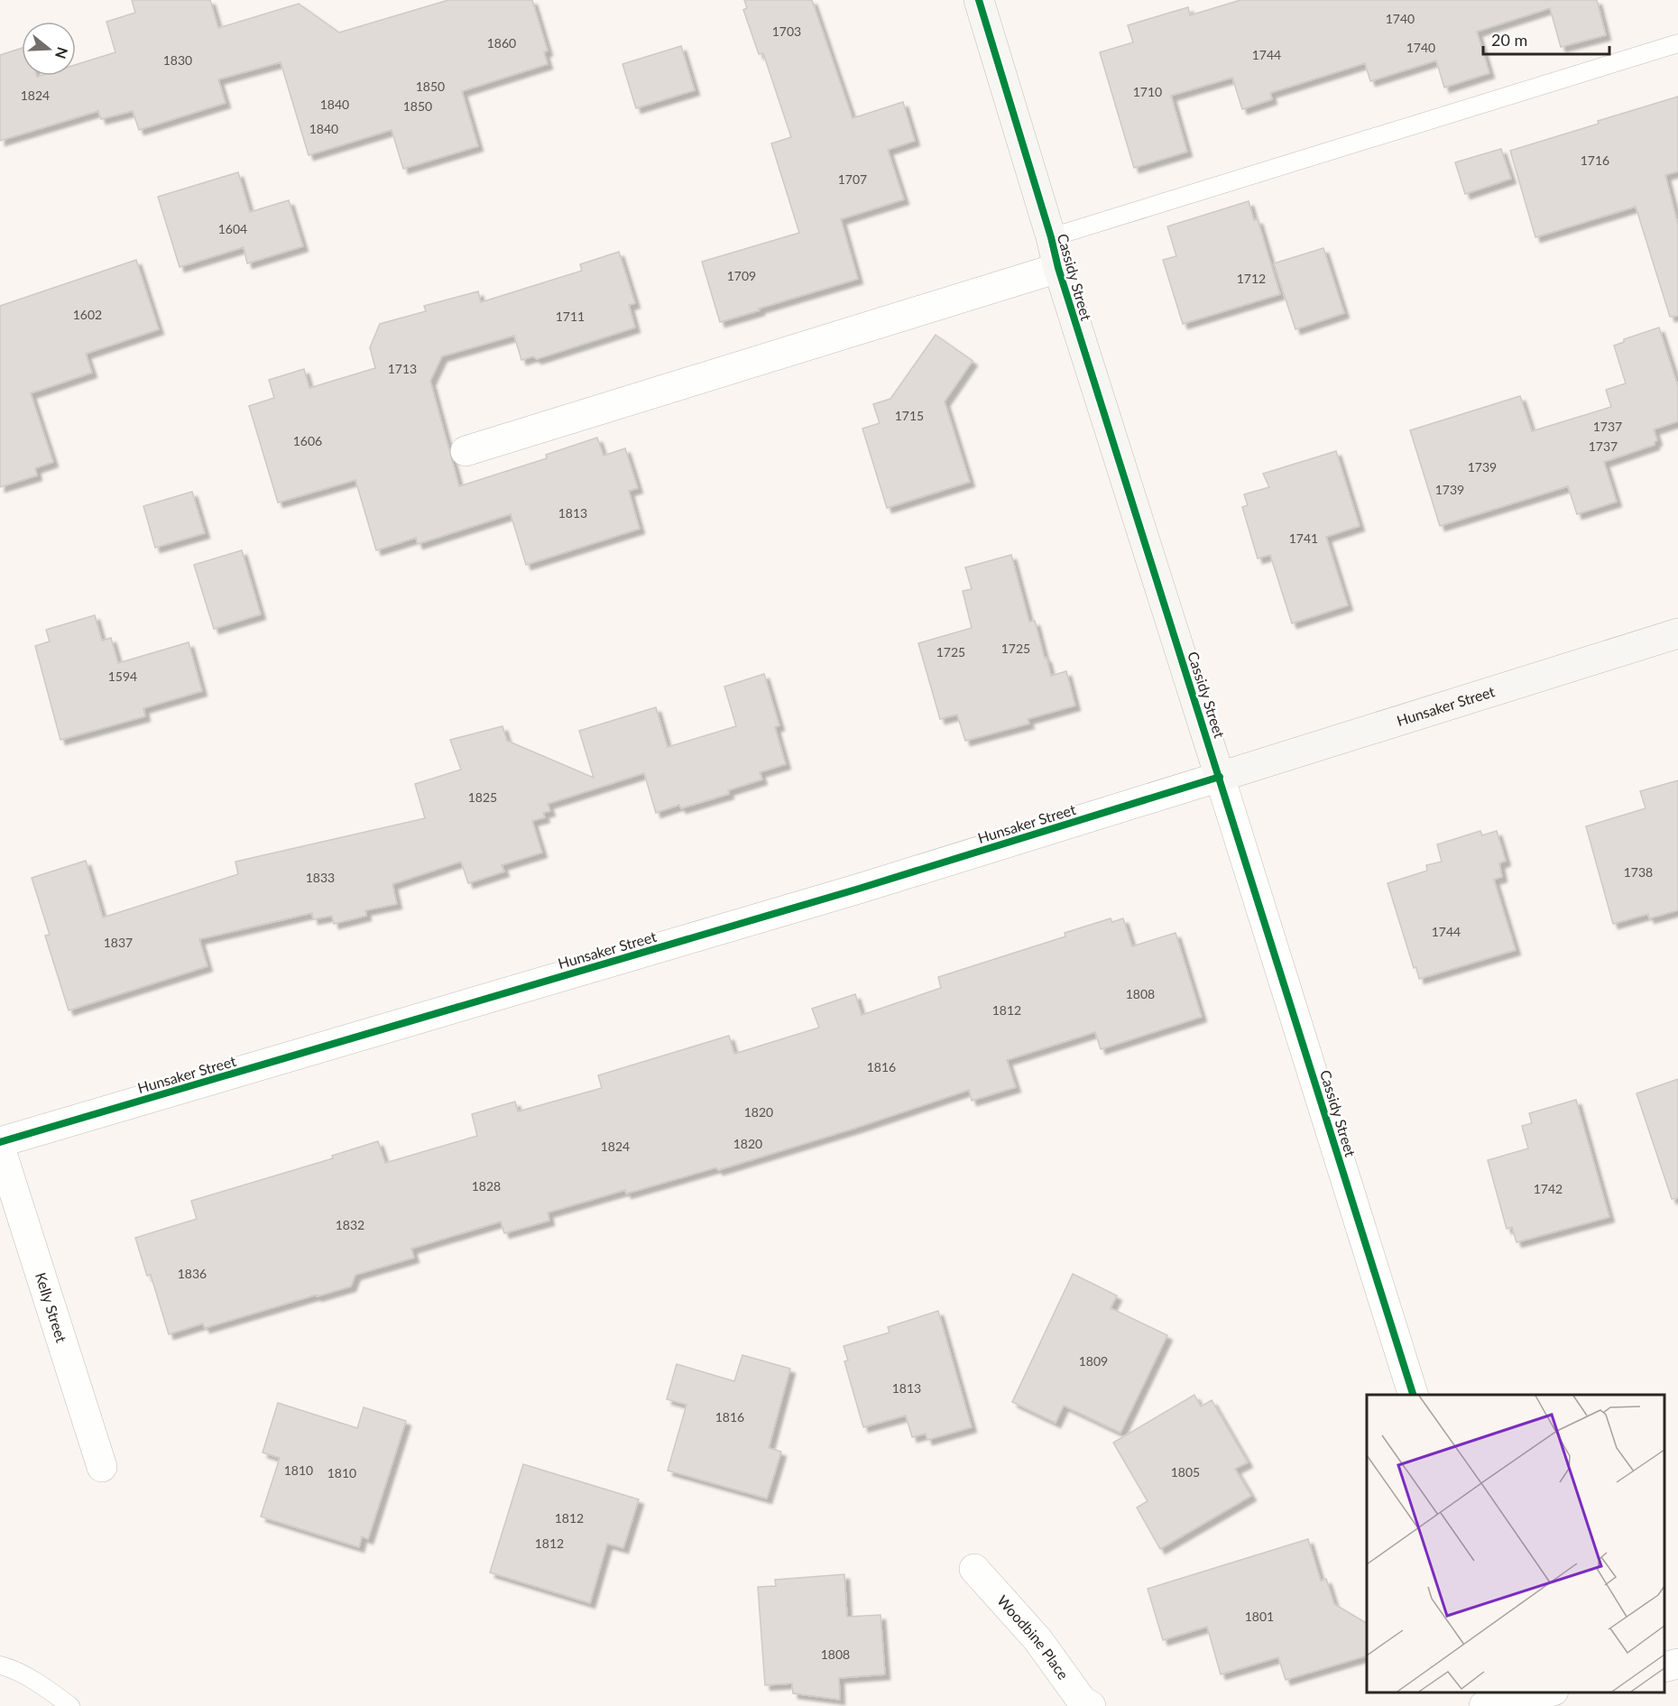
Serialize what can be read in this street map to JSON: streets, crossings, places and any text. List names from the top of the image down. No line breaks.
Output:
{"streets":{"main road":["Cassidy Street","Hunsaker Street"],"street":["Kelly Street","Woodbine Place"]},"crossings":[["Cassidy Street","Hunsaker Street"]],"house_numbers":["1740","1703","1860","1740","1744","1830","1850","1710","1824","1840","1850","1840","1716","1707","1604","1709","1712","1602","1711","1713","1715","1737","1606","1737","1739","1739","1813","1741","1725","1725","1594","1825","1738","1833","1744","1837","1808","1812","1816","1820","1820","1824","1828","1742","1832","1836","1809","1813","1816","1810","1805","1810","1812","1812","1801","1808"],"scale_bar":"20 m","north":"right"}
